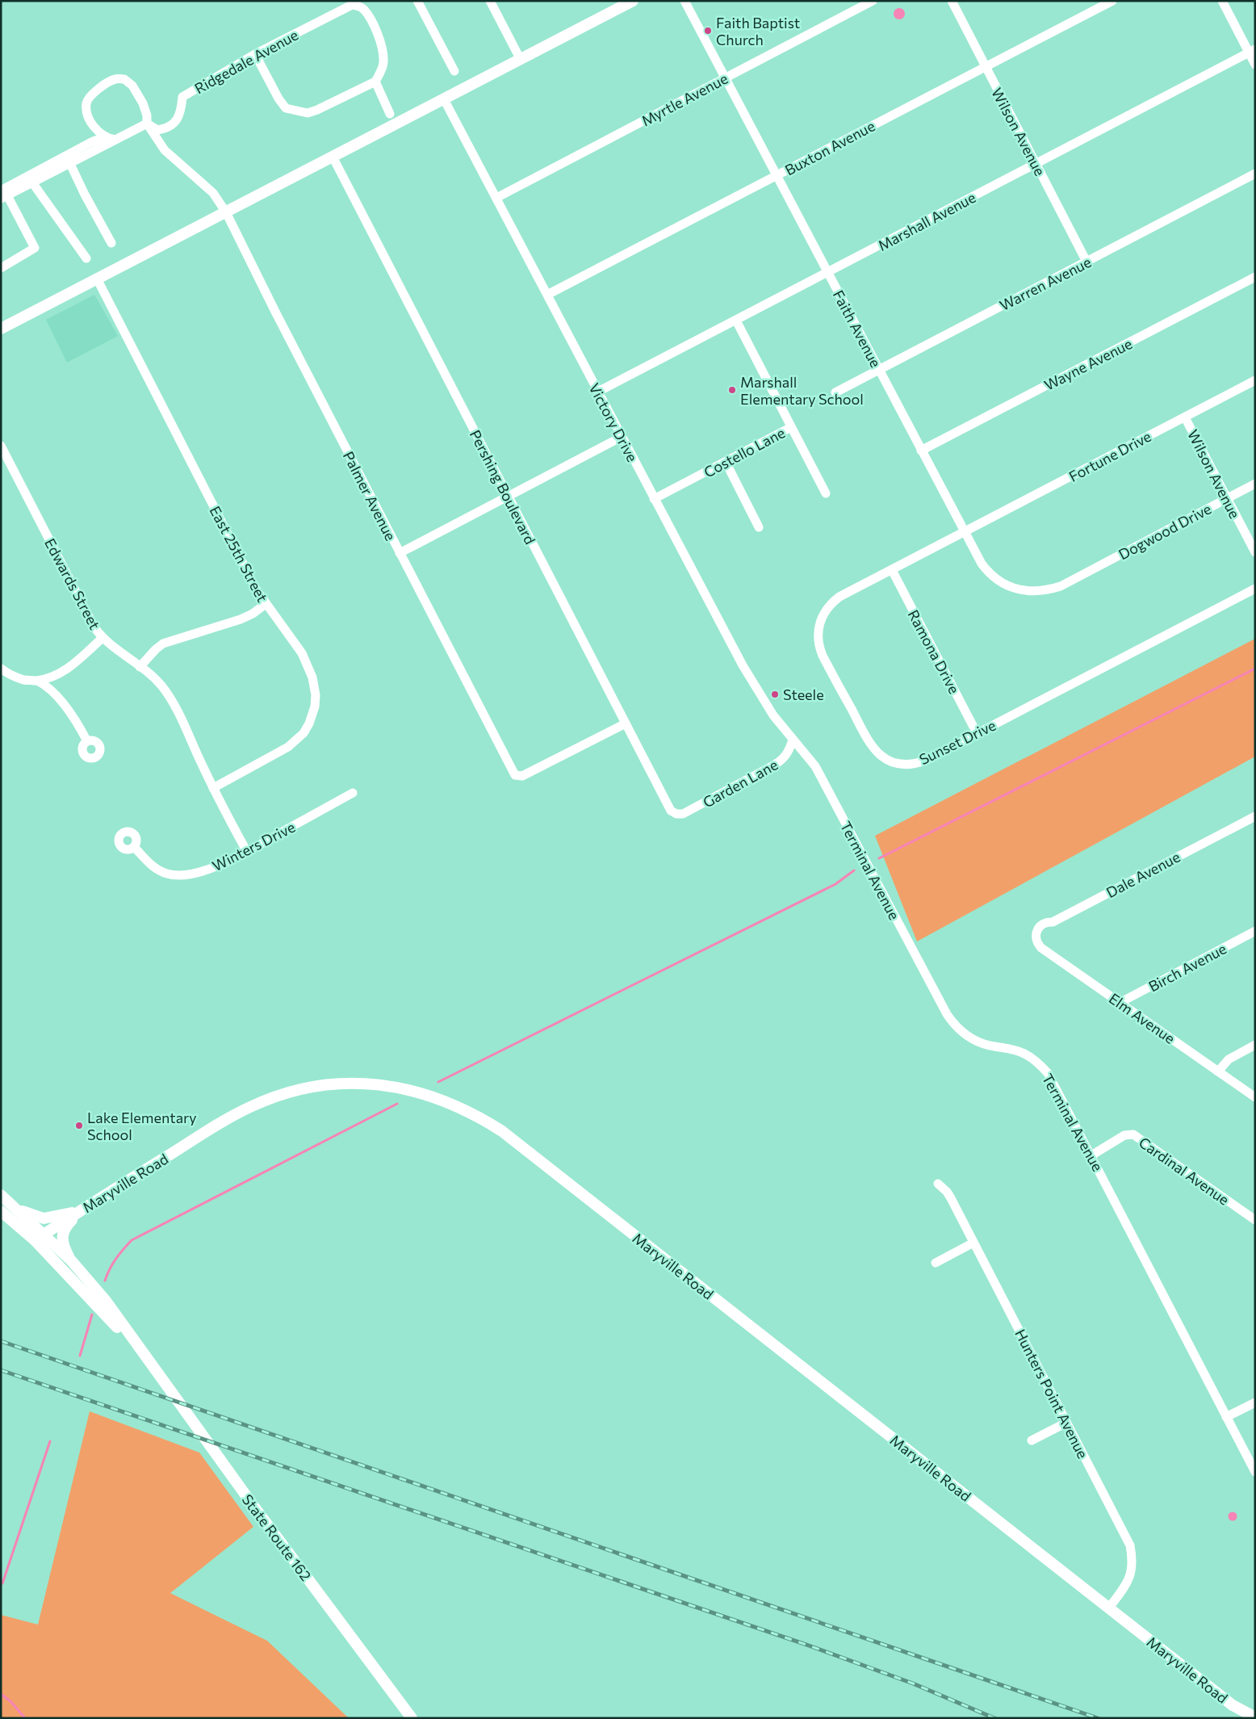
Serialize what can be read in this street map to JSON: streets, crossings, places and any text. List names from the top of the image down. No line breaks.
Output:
{"streets":{"main road":["Maryville Road","State Route 162"],"street":["Ridgedale Avenue","Myrtle Avenue","Wilson Avenue","Buxton Avenue","Marshall Avenue","Warren Avenue","Faith Avenue","Wayne Avenue","Victory Drive","Costello Lane","Fortune Drive","Pershing Boulevard","Palmer Avenue","Dogwood Drive","East 25th Street","Edwards Street","Ramona Drive","Sunset Drive","Garden Lane","Winters Drive","Terminal Avenue","Dale Avenue","Birch Avenue","Elm Avenue","Cardinal Avenue","Hunters Point Avenue"]},"crossings":[["Ridgedale Avenue","Palmer Avenue"],["Myrtle Avenue","Faith Avenue"],["Myrtle Avenue","Victory Drive"],["Wilson Avenue","Buxton Avenue"],["Wilson Avenue","Marshall Avenue"],["Wilson Avenue","Warren Avenue"],["Wilson Avenue","Fortune Drive"],["Wilson Avenue","Dogwood Drive"],["Buxton Avenue","Faith Avenue"],["Buxton Avenue","Victory Drive"],["Marshall Avenue","Faith Avenue"],["Marshall Avenue","Victory Drive"],["Marshall Avenue","Costello Lane"],["Warren Avenue","Faith Avenue"],["Faith Avenue","Wayne Avenue"],["Faith Avenue","Fortune Drive"],["Faith Avenue","Dogwood Drive"],["Faith Avenue","Sunset Drive"],["Victory Drive","Costello Lane"],["Victory Drive","Garden Lane"],["Victory Drive","Terminal Avenue"],["Fortune Drive","Sunset Drive"],["Pershing Boulevard","Palmer Avenue"],["Pershing Boulevard","Garden Lane"],["East 25th Street","Edwards Street"],["Edwards Street","Winters Drive"],["Ramona Drive","Sunset Drive"],["Garden Lane","Terminal Avenue"],["Terminal Avenue","Cardinal Avenue"],["Dale Avenue","Elm Avenue"],["Birch Avenue","Elm Avenue"],["Maryville Road","Hunters Point Avenue"],["Maryville Road","State Route 162"]],"places":["Faith Baptist Church","Marshall Elementary School","Steele","Lake Elementary School"]}
